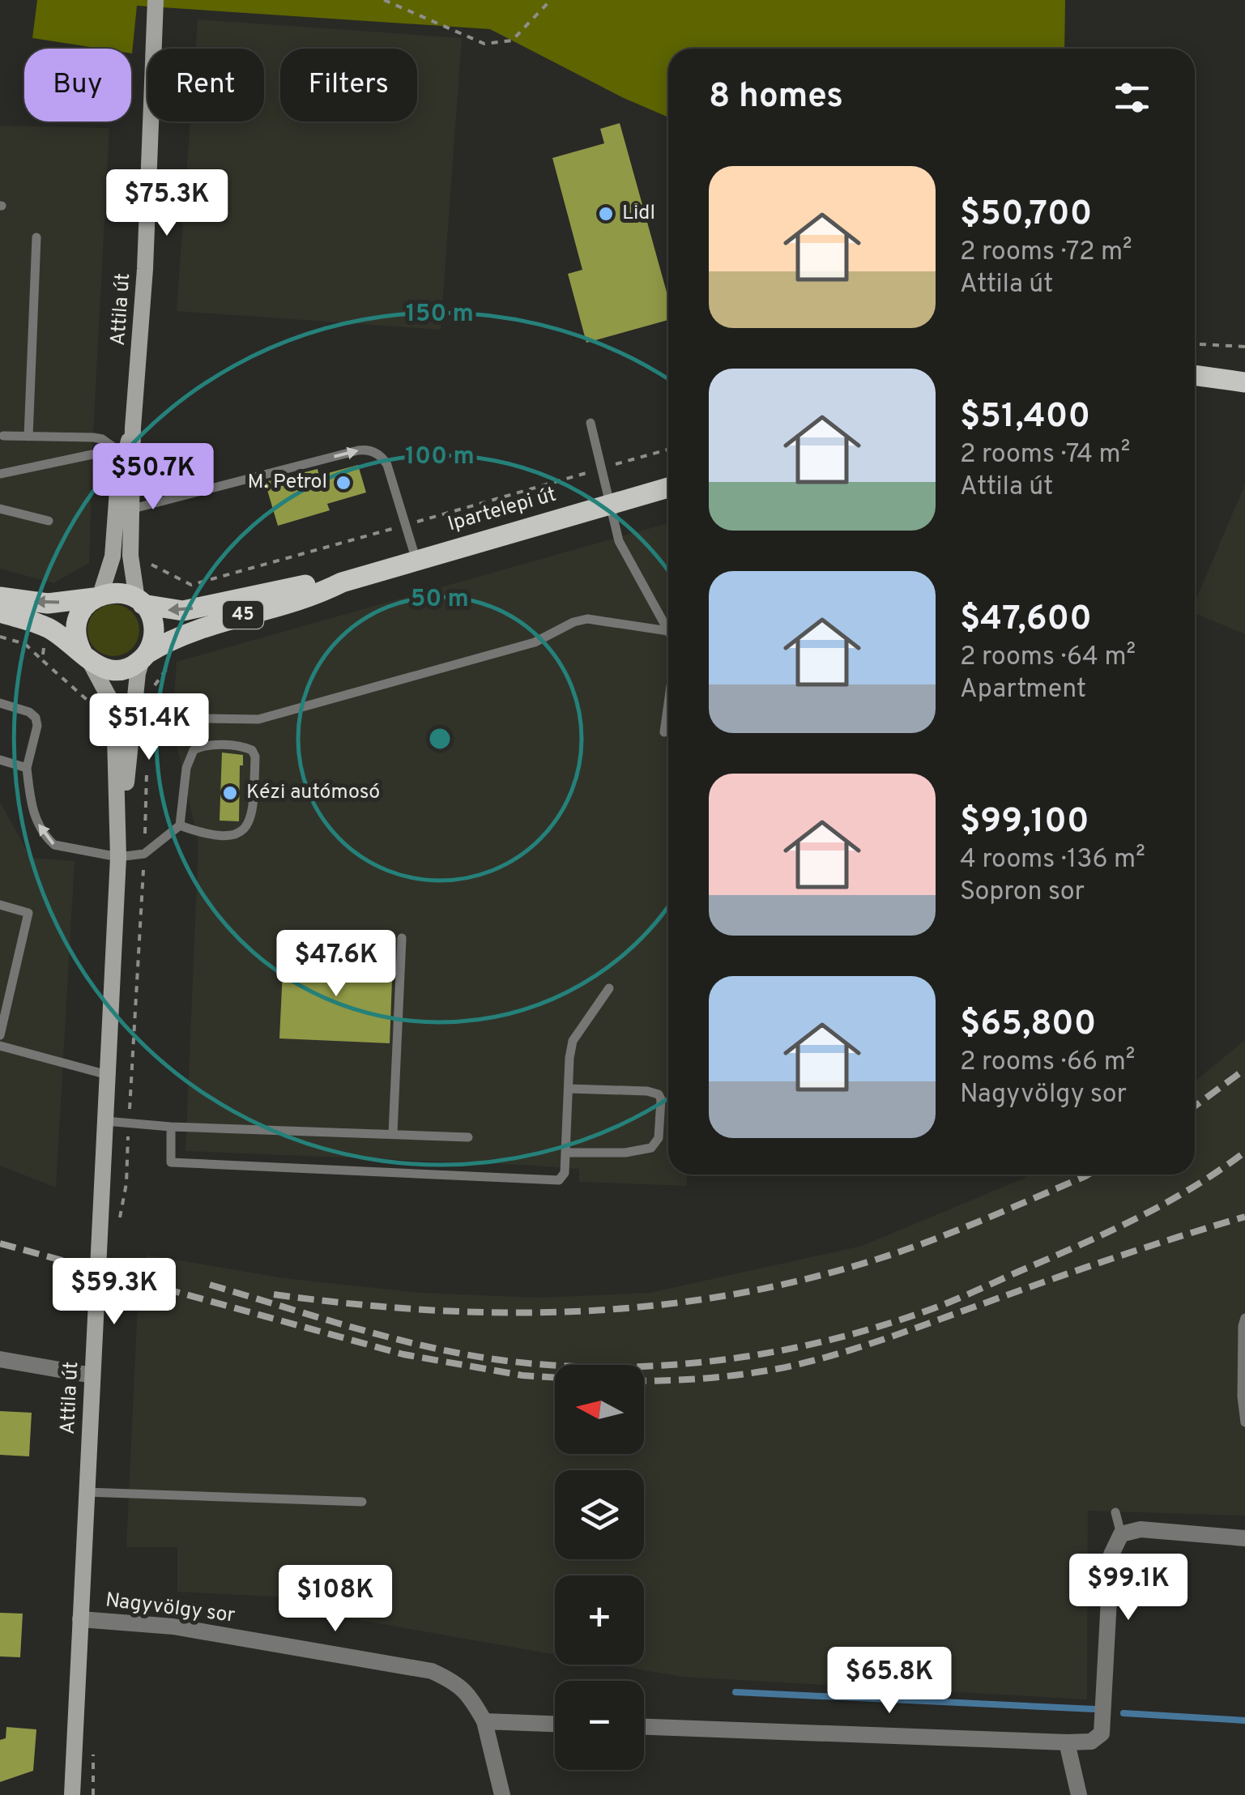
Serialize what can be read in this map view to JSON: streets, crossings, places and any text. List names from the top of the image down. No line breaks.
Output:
{"streets":{"main road":["Attila út","Ipartelepi út","45"],"street":["Nagyvölgy sor"]},"crossings":[["Attila út","45"],["Attila út","Nagyvölgy sor"],["Ipartelepi út","45"]],"places":["Lidl","M. Petrol","Kézi autómosó"],"north":"left","page":{"chip":["Buy","Rent","Filters"],"heading":"8 homes","list":[{"name":"$50,700","note":"2 rooms · 72 m² · Attila út"},{"name":"$51,400","note":"2 rooms · 74 m² · Attila út"},{"name":"$47,600","note":"2 rooms · 64 m² · Apartment"},{"name":"$99,100","note":"4 rooms · 136 m² · Sopron sor"},{"name":"$65,800","note":"2 rooms · 66 m² · Nagyvölgy sor"}],"price":["$75.3K","$50.7K","$51.4K","$47.6K","$59.3K","$99.1K","$108K","$65.8K"],"map_buttons":["+","−"]},"rings":["150 m","100 m","50 m"]}
